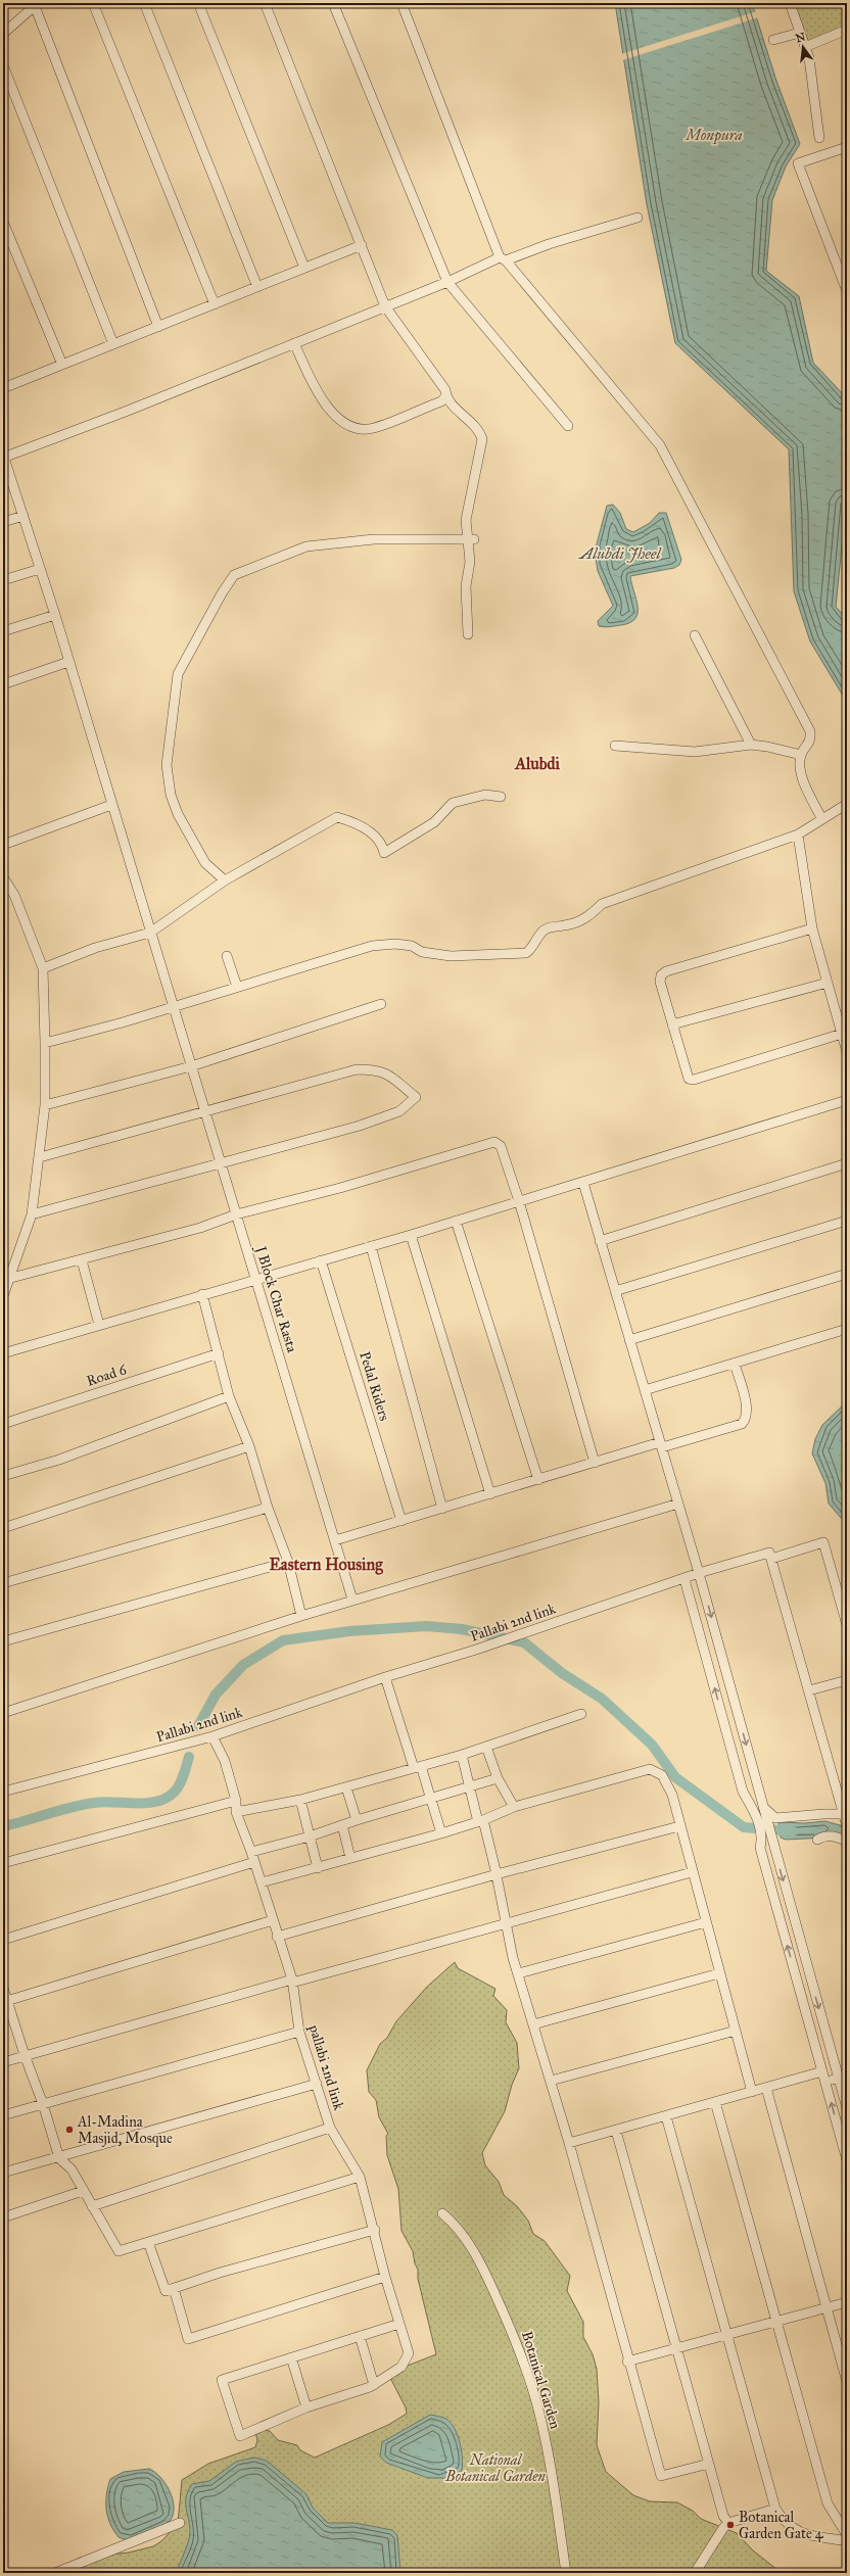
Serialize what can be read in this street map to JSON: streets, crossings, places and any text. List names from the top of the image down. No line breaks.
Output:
{"streets":{"street":["J Block Char Rasta","Road 6","Pedal Riders","Pallabi 2nd link","pallabi 2nd link","Botanical Garden"]},"crossings":[["Pallabi 2nd link","pallabi 2nd link"]],"districts":["Alubdi","Eastern Housing"],"water":["Monpura","Alubdi Jheel"],"parks":["National Botanical Garden"],"places":["Al-Madina Masjid, Mosque","Botanical Garden Gate 4"],"north":"top"}
